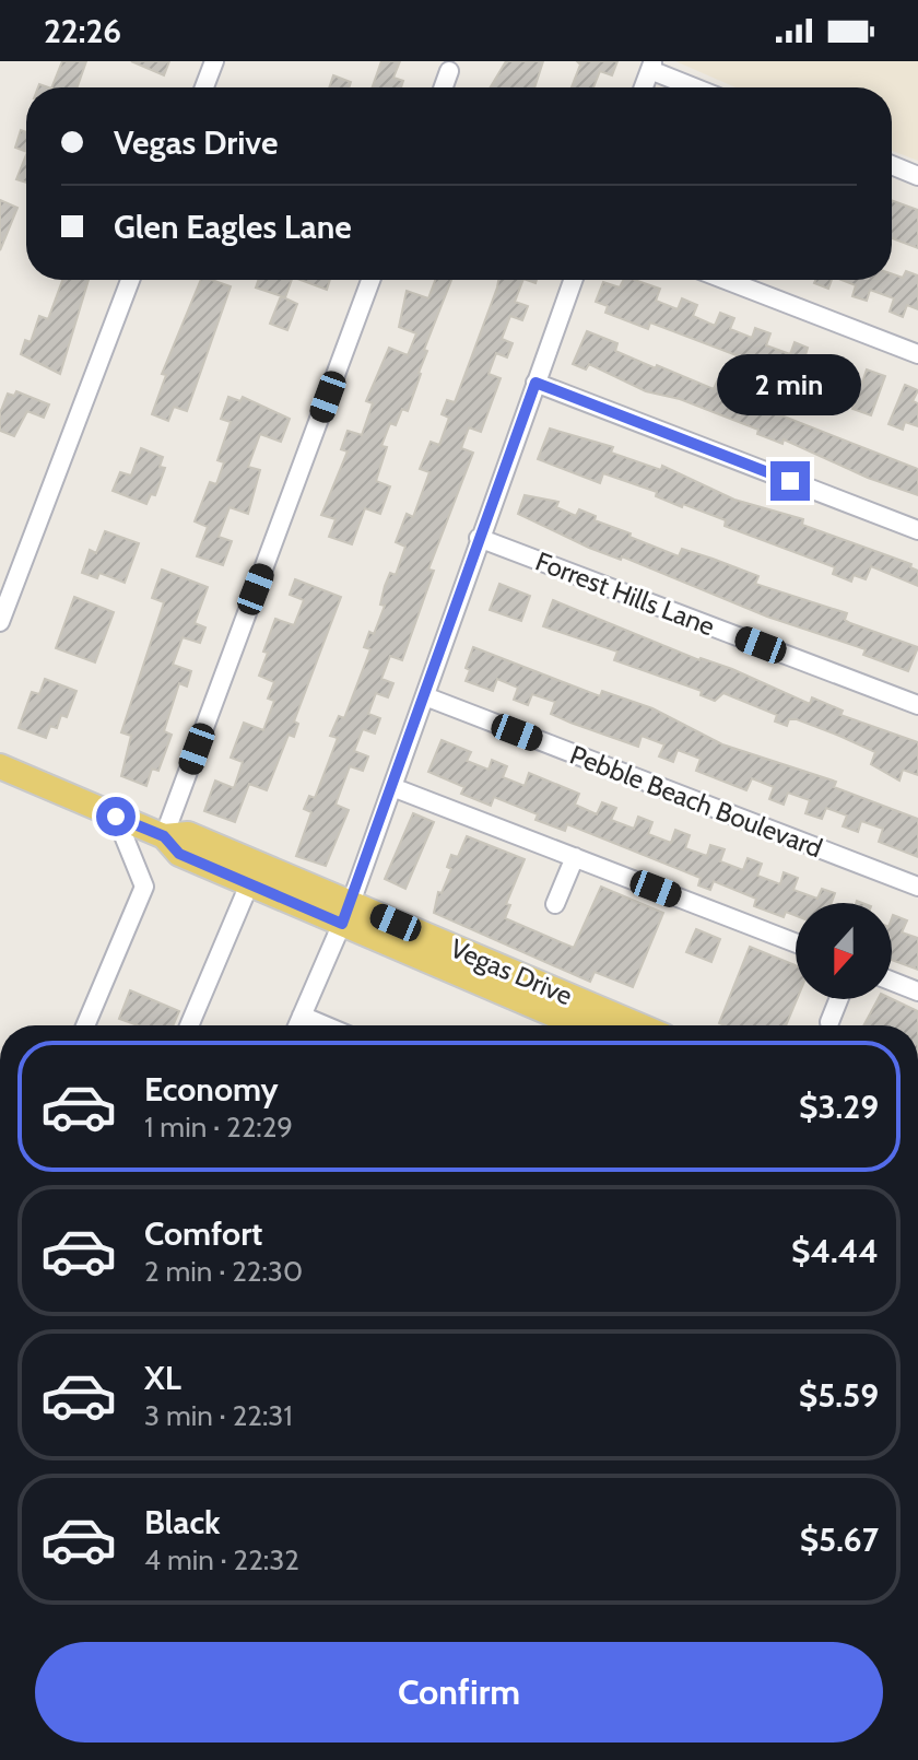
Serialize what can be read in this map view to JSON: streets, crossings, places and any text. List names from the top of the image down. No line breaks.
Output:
{"streets":{"main road":["Vegas Drive"],"street":["Forrest Hills Lane","Pebble Beach Boulevard"]},"north":"bottom","page":{"status":"22:26","banner":["Vegas Drive","Glen Eagles Lane"],"bubble":"2 min","list":[{"name":"Economy","note":"1 min · 22:29","value":"$3.29"},{"name":"Comfort","note":"2 min · 22:30","value":"$4.44"},{"name":"XL","note":"3 min · 22:31","value":"$5.59"},{"name":"Black","note":"4 min · 22:32","value":"$5.67"}],"buttons":"Confirm"}}
